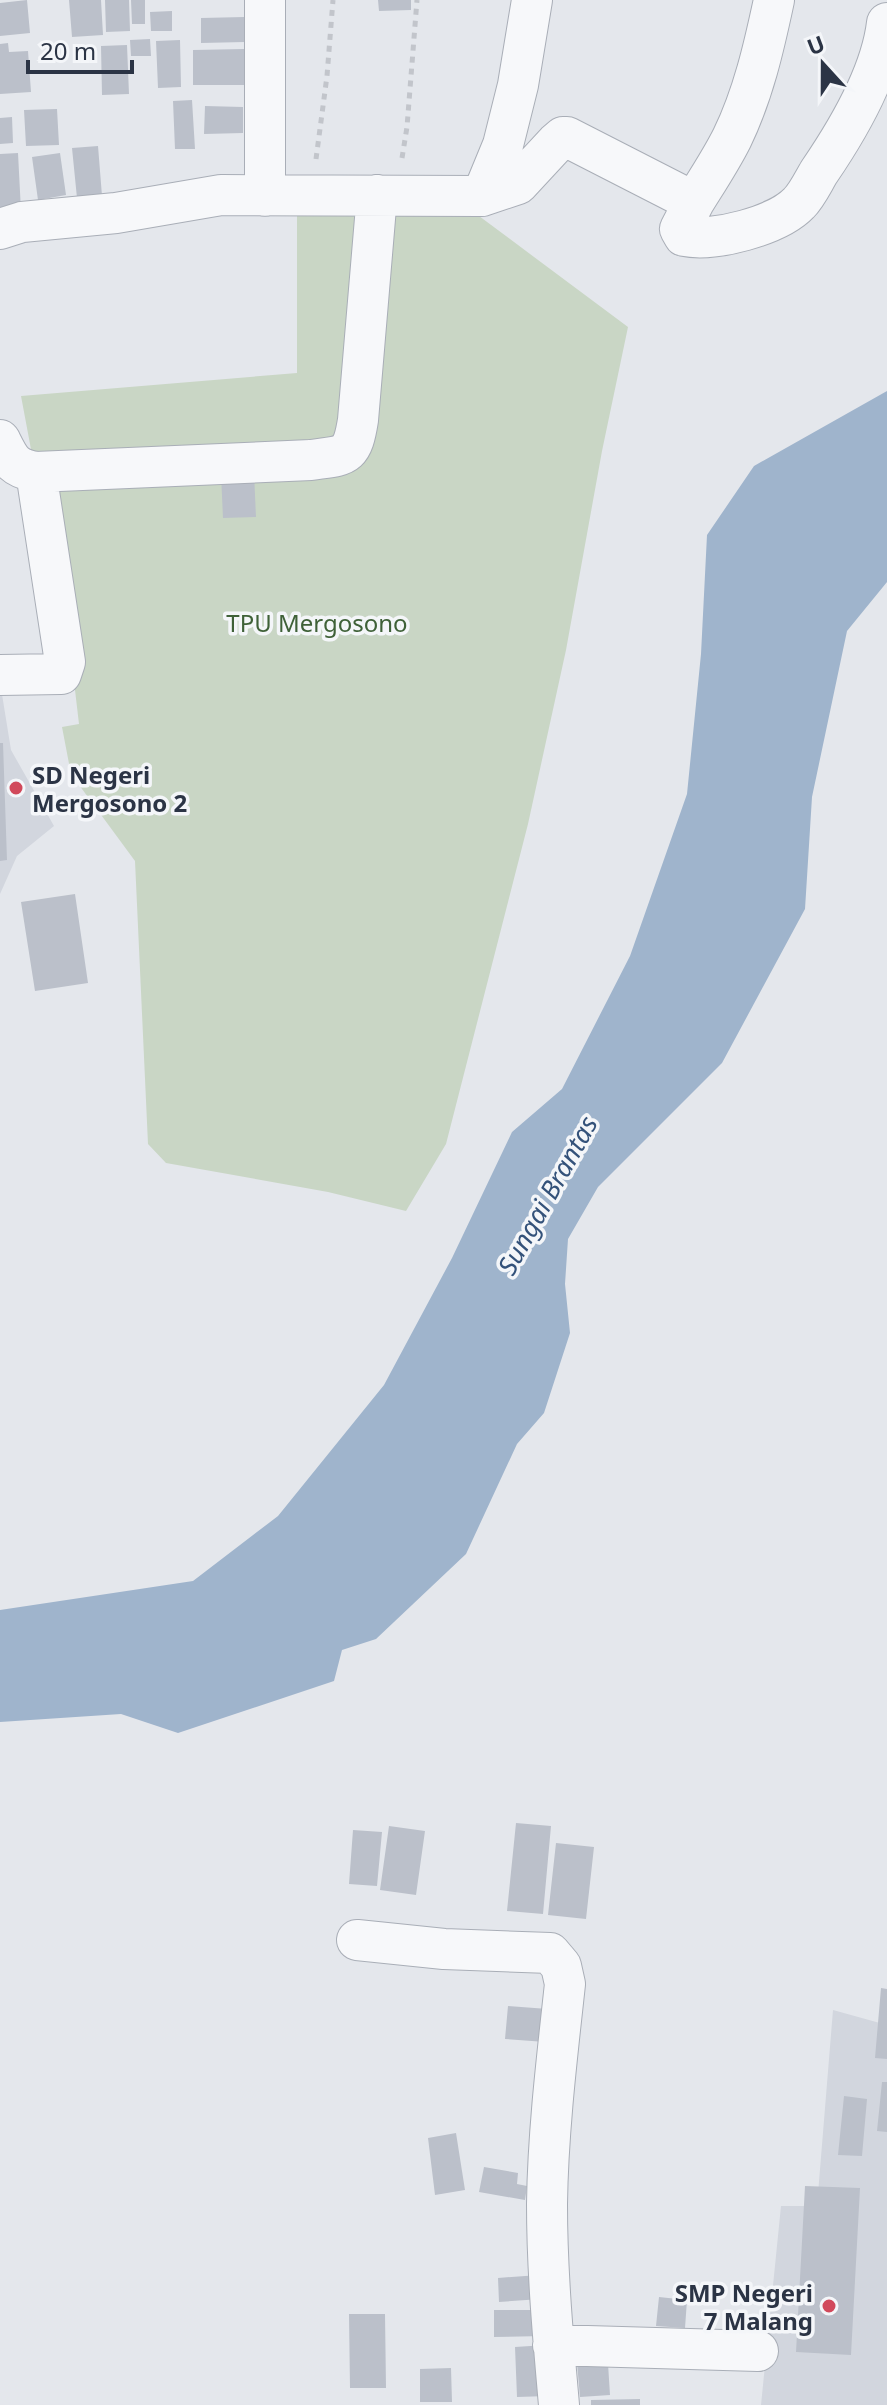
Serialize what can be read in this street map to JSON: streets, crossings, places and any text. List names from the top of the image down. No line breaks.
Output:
{"water":["Sungai Brantas"],"parks":["TPU Mergosono"],"places":["SD Negeri Mergosono 2","SMP Negeri 7 Malang"],"scale_bar":"20 m","north":"top"}
